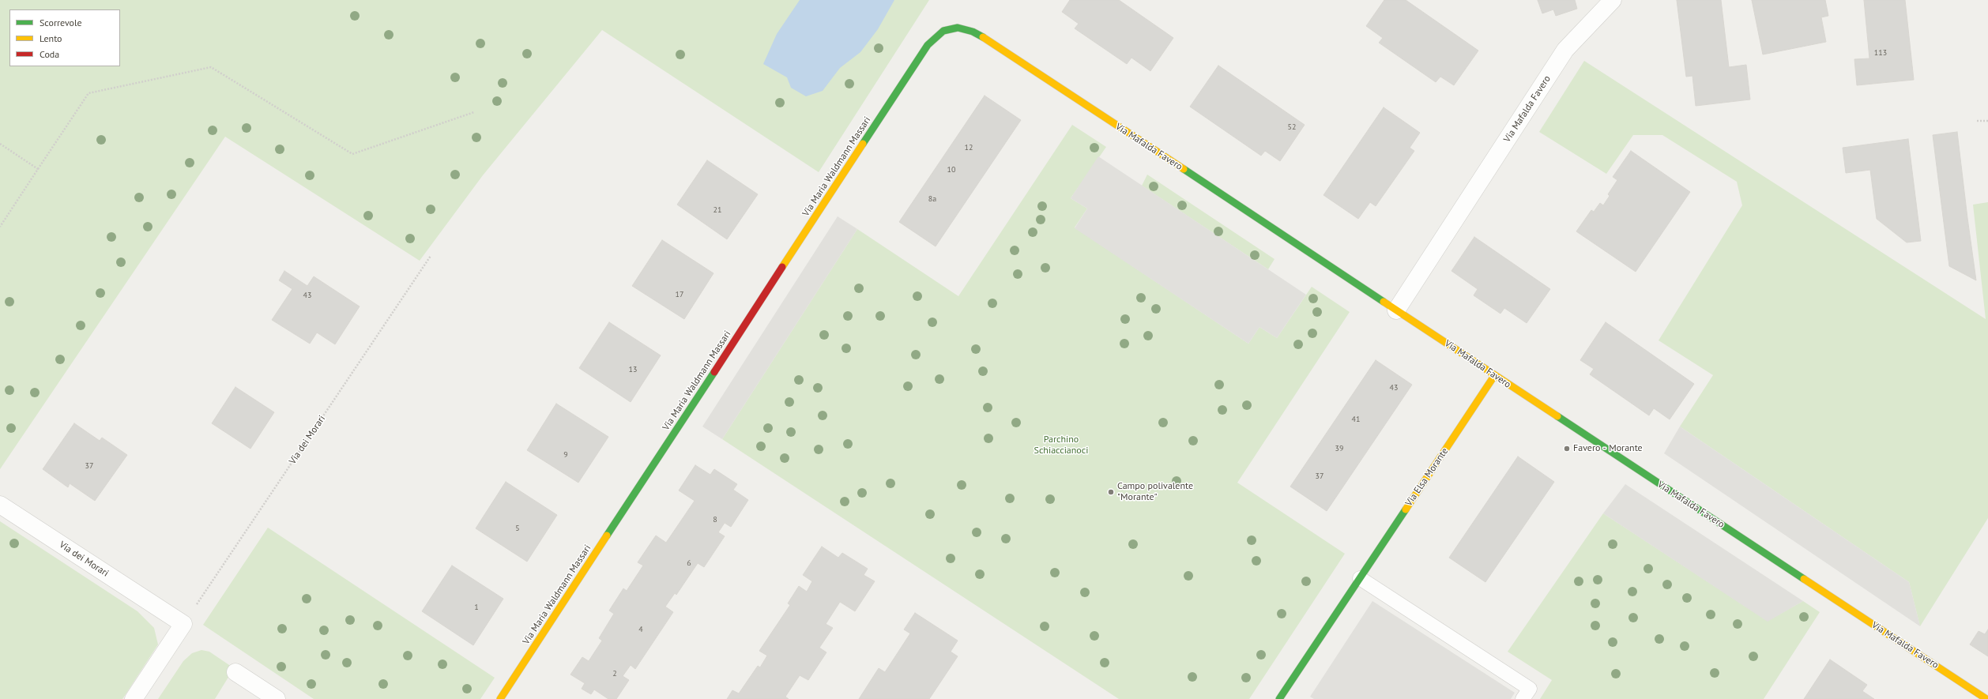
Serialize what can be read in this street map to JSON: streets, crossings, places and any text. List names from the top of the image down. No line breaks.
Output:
{"streets":{"street":["Via Mafalda Favero","Via Maria Waldmann Massari","Via dei Morari","Via Elsa Morante"]},"crossings":[["Via Mafalda Favero","Via Maria Waldmann Massari"],["Via Mafalda Favero","Via Elsa Morante"]],"parks":["Parchino Schiaccianoci"],"places":["Favero - Morante","Campo polivalente \"Morante\""],"house_numbers":["113","52","12","10","8a","21","17","43","13","43","41","39","9","37","37","8","5","6","1","4","2"],"legend":["Scorrevole","Lento","Coda"]}
